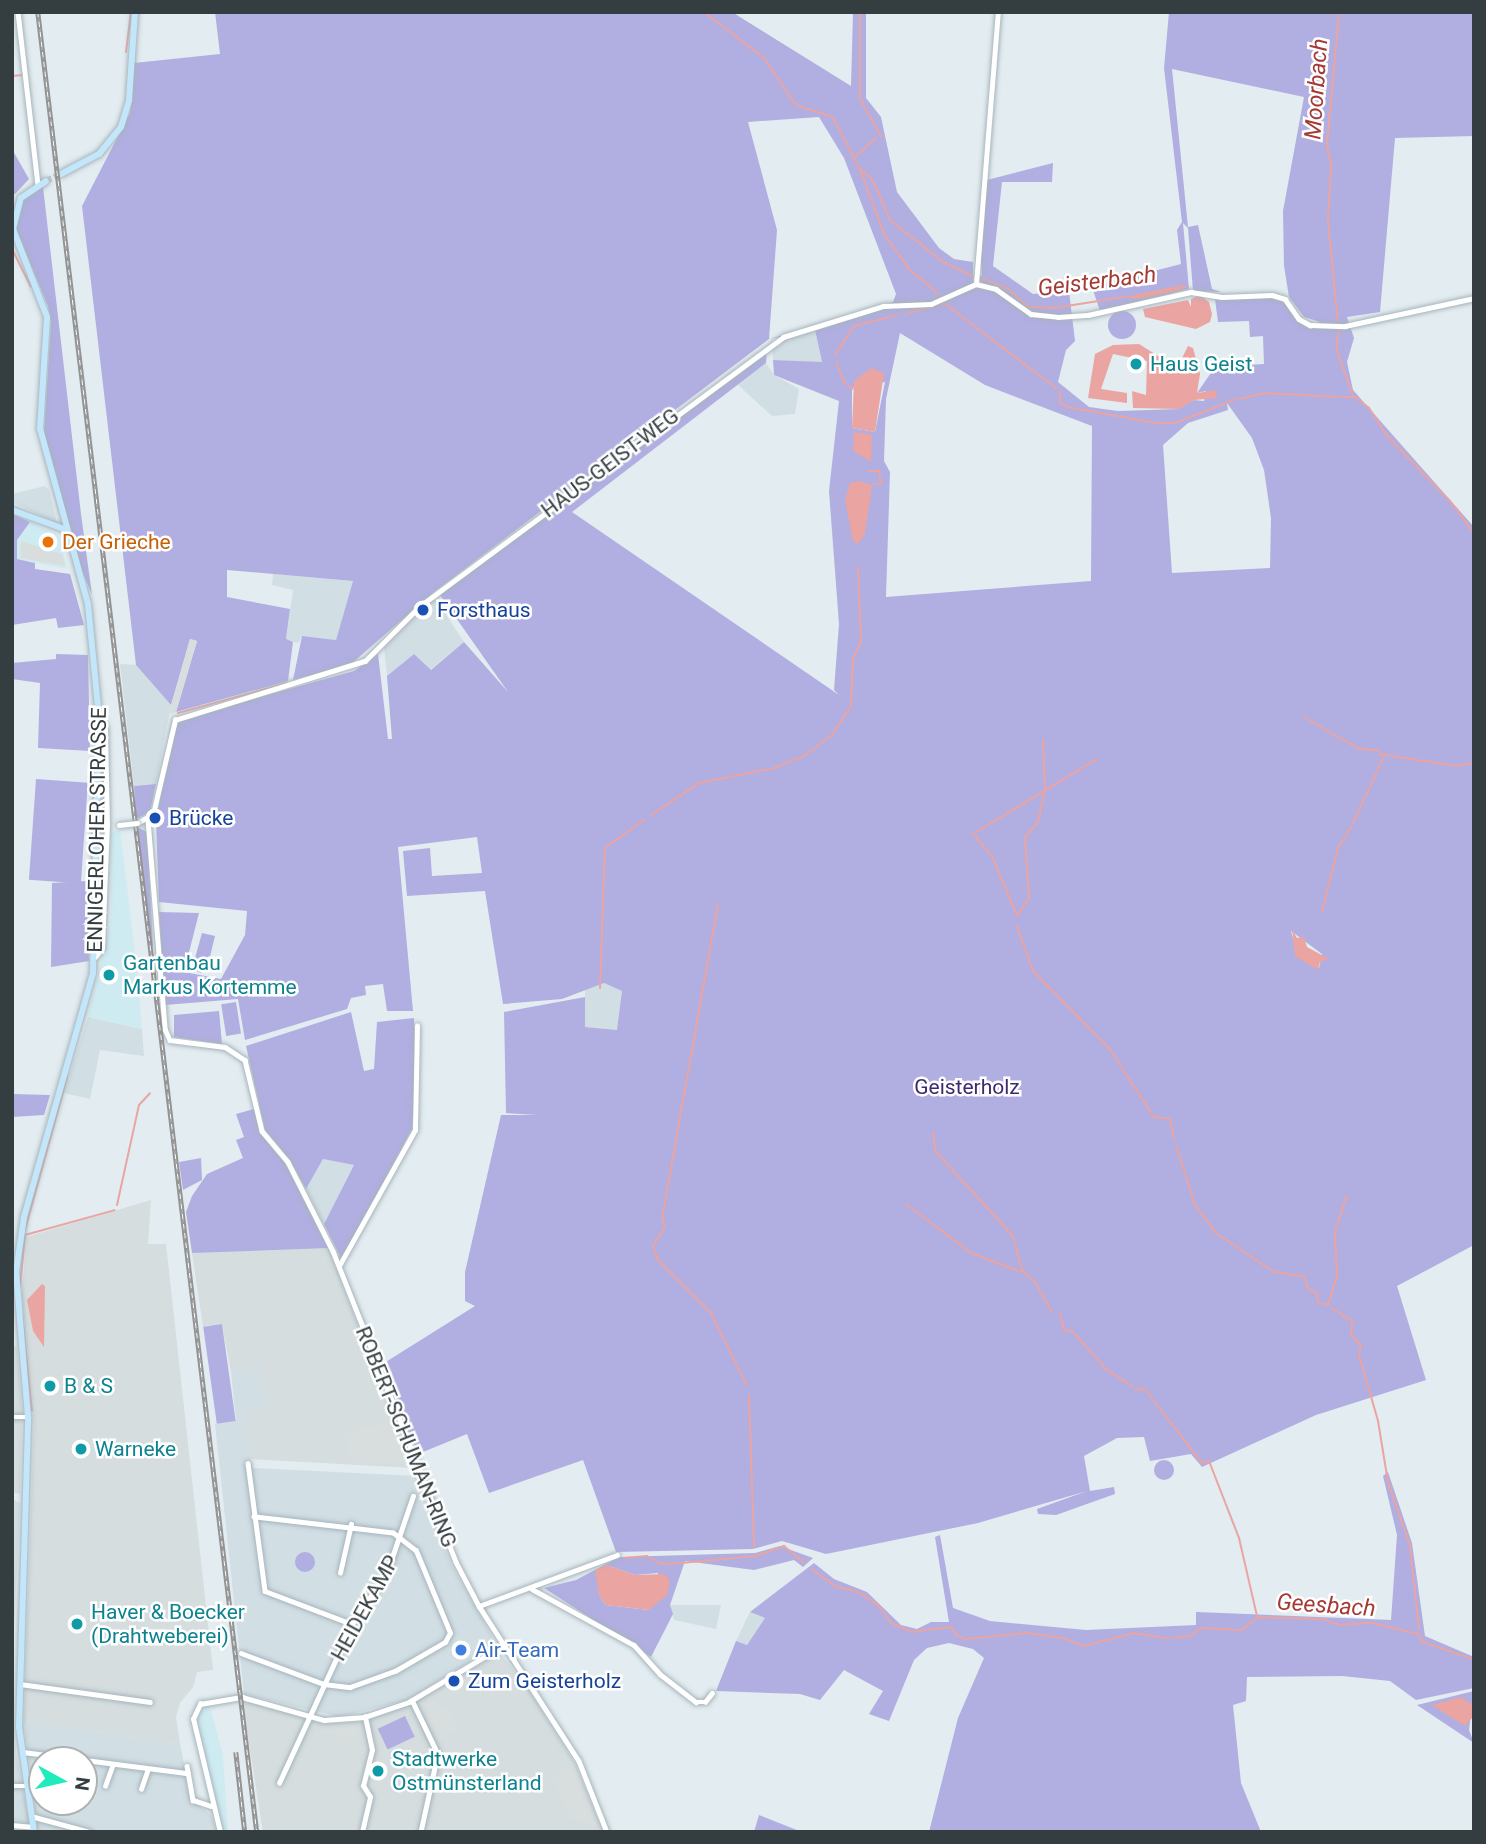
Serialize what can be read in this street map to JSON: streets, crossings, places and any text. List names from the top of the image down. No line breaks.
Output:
{"streets":{"main road":["ENNIGERLOHER STRASSE"],"street":["HAUS-GEIST-WEG","ROBERT-SCHUMAN-RING","HEIDEKAMP"]},"crossings":[["HAUS-GEIST-WEG","ROBERT-SCHUMAN-RING"]],"water":["Moorbach","Geisterbach","Geesbach"],"parks":["Geisterholz"],"places":["Haus Geist","Der Grieche","Forsthaus","Brücke","Gartenbau Markus Kortemme","B & S","Warneke","Haver & Boecker (Drahtweberei)","Air-Team","Zum Geisterholz","Stadtwerke Ostmünsterland"],"north":"right"}
